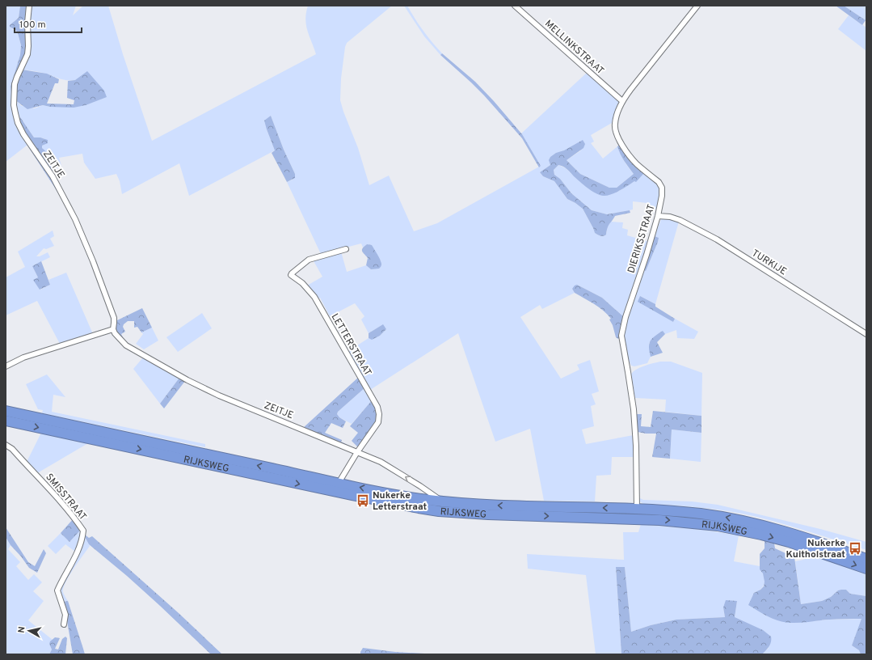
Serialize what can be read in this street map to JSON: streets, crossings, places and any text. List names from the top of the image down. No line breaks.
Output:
{"streets":{"highway":["RIJKSWEG"],"street":["MELLINKSTRAAT","ZEITJE","DIERIKSSTRAAT","TURKIJE","LETTERSTRAAT","SMISSTRAAT"]},"crossings":[["MELLINKSTRAAT","DIERIKSSTRAAT"],["ZEITJE","LETTERSTRAAT"],["ZEITJE","RIJKSWEG"],["DIERIKSSTRAAT","TURKIJE"],["DIERIKSSTRAAT","RIJKSWEG"],["LETTERSTRAAT","RIJKSWEG"]],"places":{"bus stop":["Nukerke Letterstraat","Nukerke Kuitholstraat"]},"scale_bar":"100 m","north":"left"}
